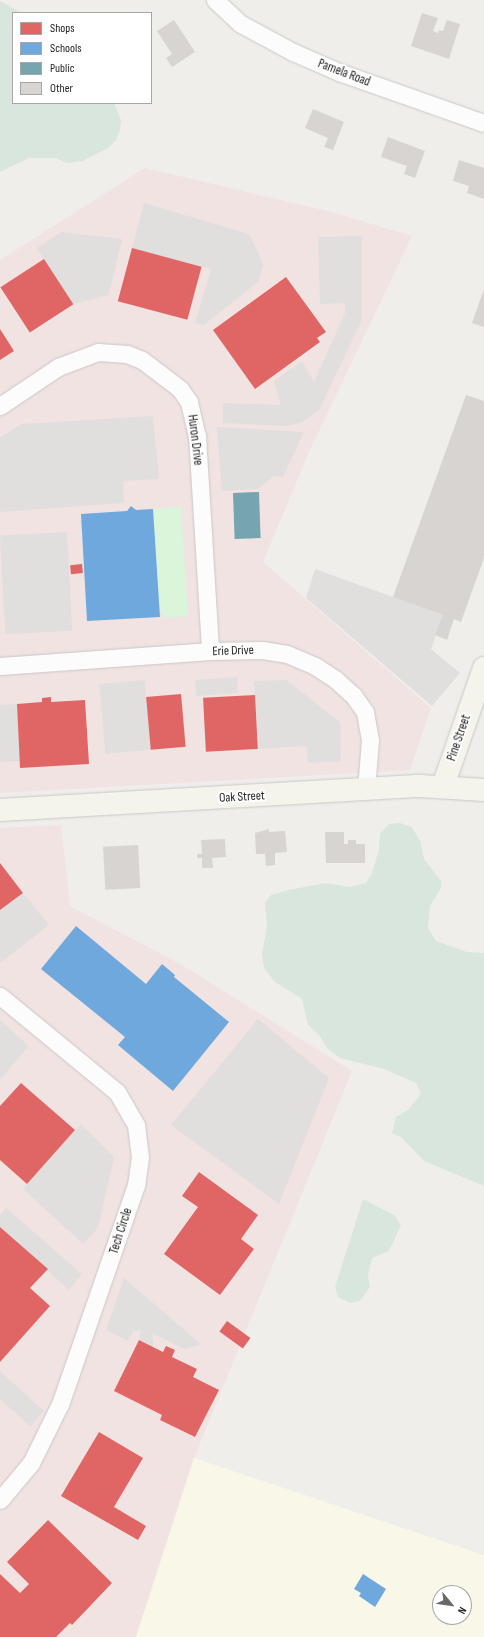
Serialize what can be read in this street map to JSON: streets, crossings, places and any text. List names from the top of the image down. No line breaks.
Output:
{"streets":{"main road":["Pine Street","Oak Street"],"street":["Pamela Road","Huron Drive","Erie Drive","Tech Circle"]},"crossings":[["Huron Drive","Erie Drive"],["Erie Drive","Oak Street"],["Pine Street","Oak Street"]],"legend":["Shops","Schools","Public","Other"],"north":"bottom right"}
